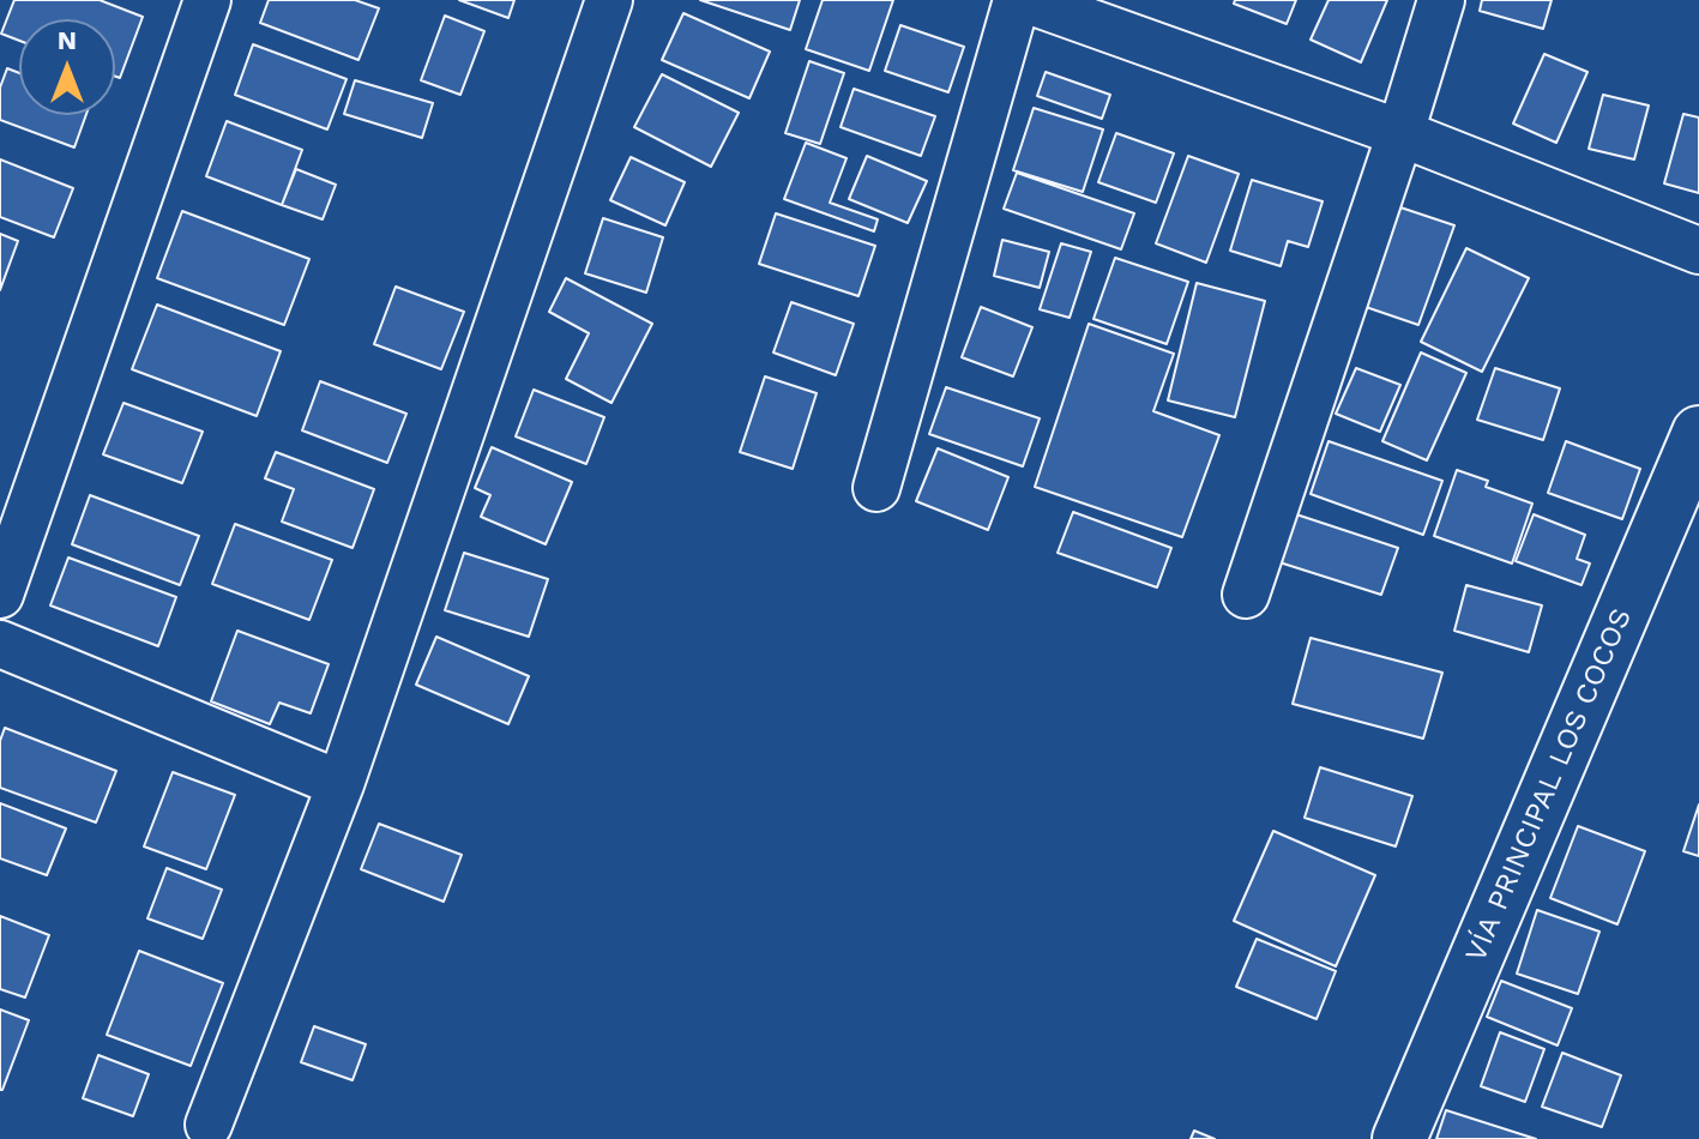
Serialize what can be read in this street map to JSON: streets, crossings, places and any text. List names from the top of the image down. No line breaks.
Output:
{"streets":{"street":["VÍA PRINCIPAL LOS COCOS"]},"north":"top"}
